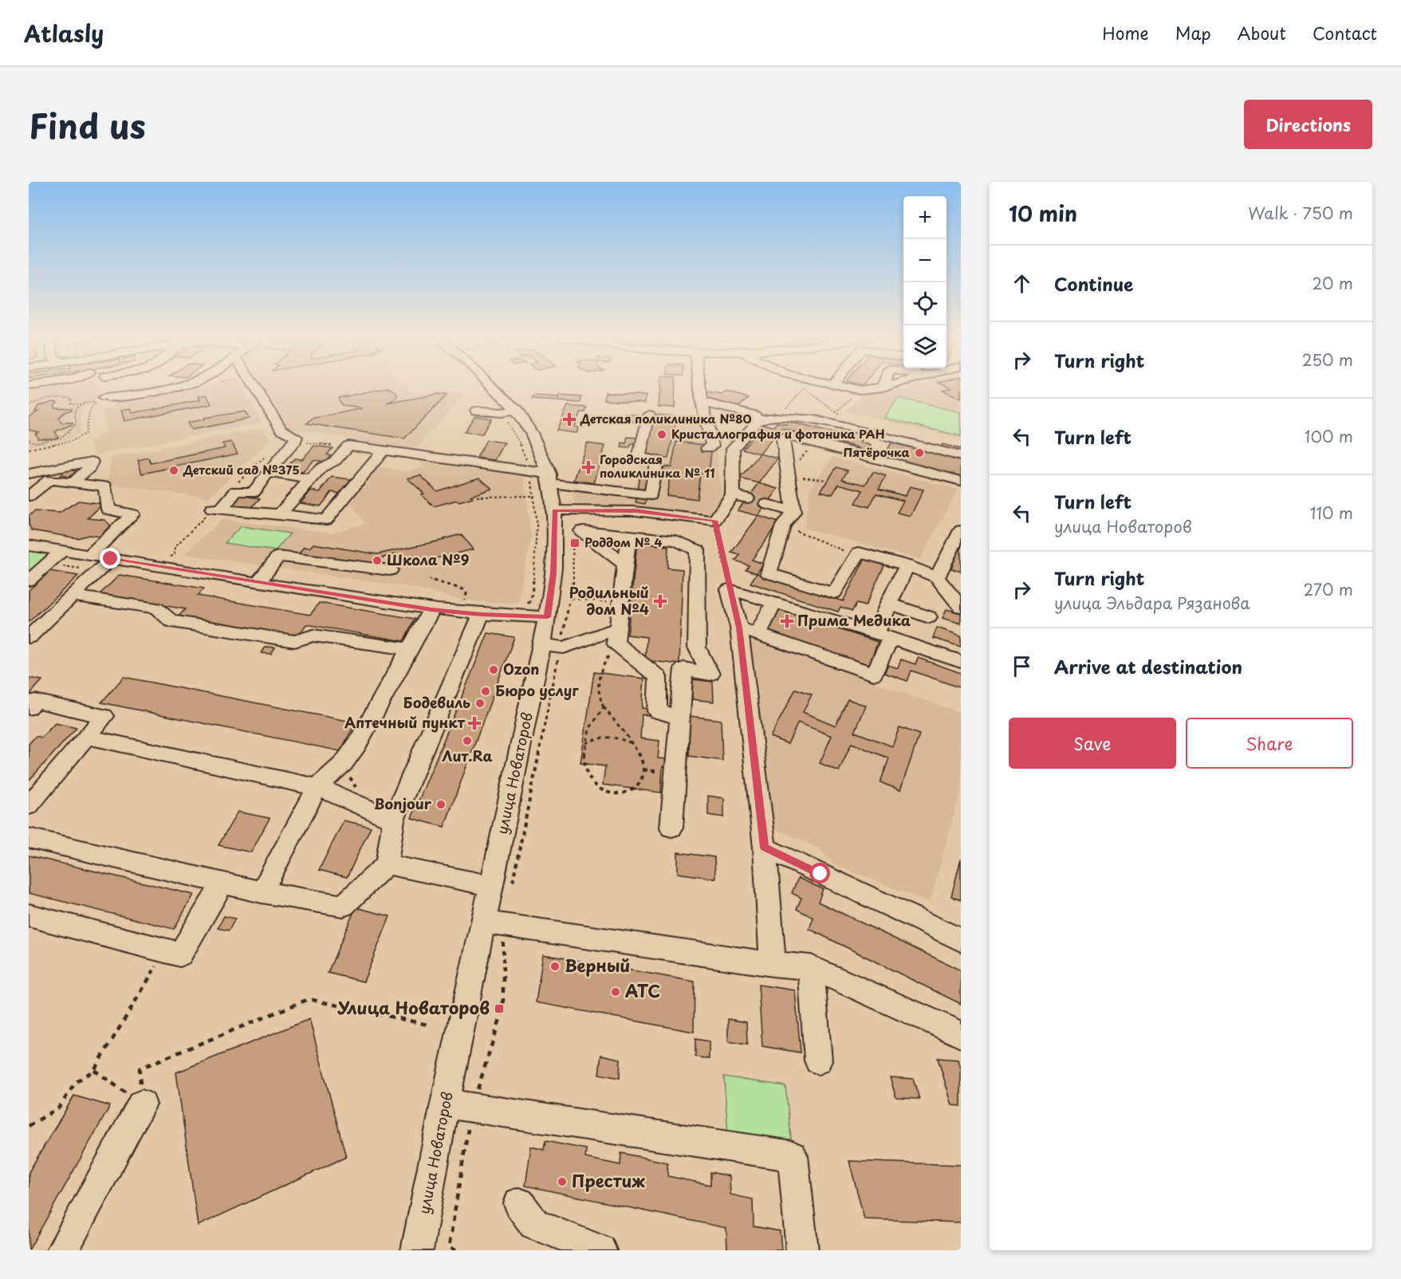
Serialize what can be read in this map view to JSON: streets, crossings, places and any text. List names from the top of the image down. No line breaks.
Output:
{"streets":{"street":["улица Новаторов"]},"places":{"health":["Детская поликлиника №80","Городская поликлиника № 11","Родильный дом №4","Прима Медика","Аптечный пункт"],"other":["Кристаллография и фотоника РАН","Пятёрочка","Детский сад №375","Школа №9","Ozon","Бюро услуг","Бодевиль","Лит.Ra","Bonjour","Верный","АТС","Престиж"],"transit":["Роддом № 4","Улица Новаторов"]},"page":{"header":"Atlasly","nav":["Home","Map","About","Contact"],"title":"Find us","buttons":["Directions",["Save","Share"]],"heading":["10 min","Walk · 750 m"],"map_buttons":["+","−"],"list":[["Continue","20 m"],["Turn right","250 m"],["Turn left","100 m"],["Turn left","улица Новаторов","110 m"],["Turn right","улица Эльдара Рязанова","270 m"],"Arrive at destination"]}}
